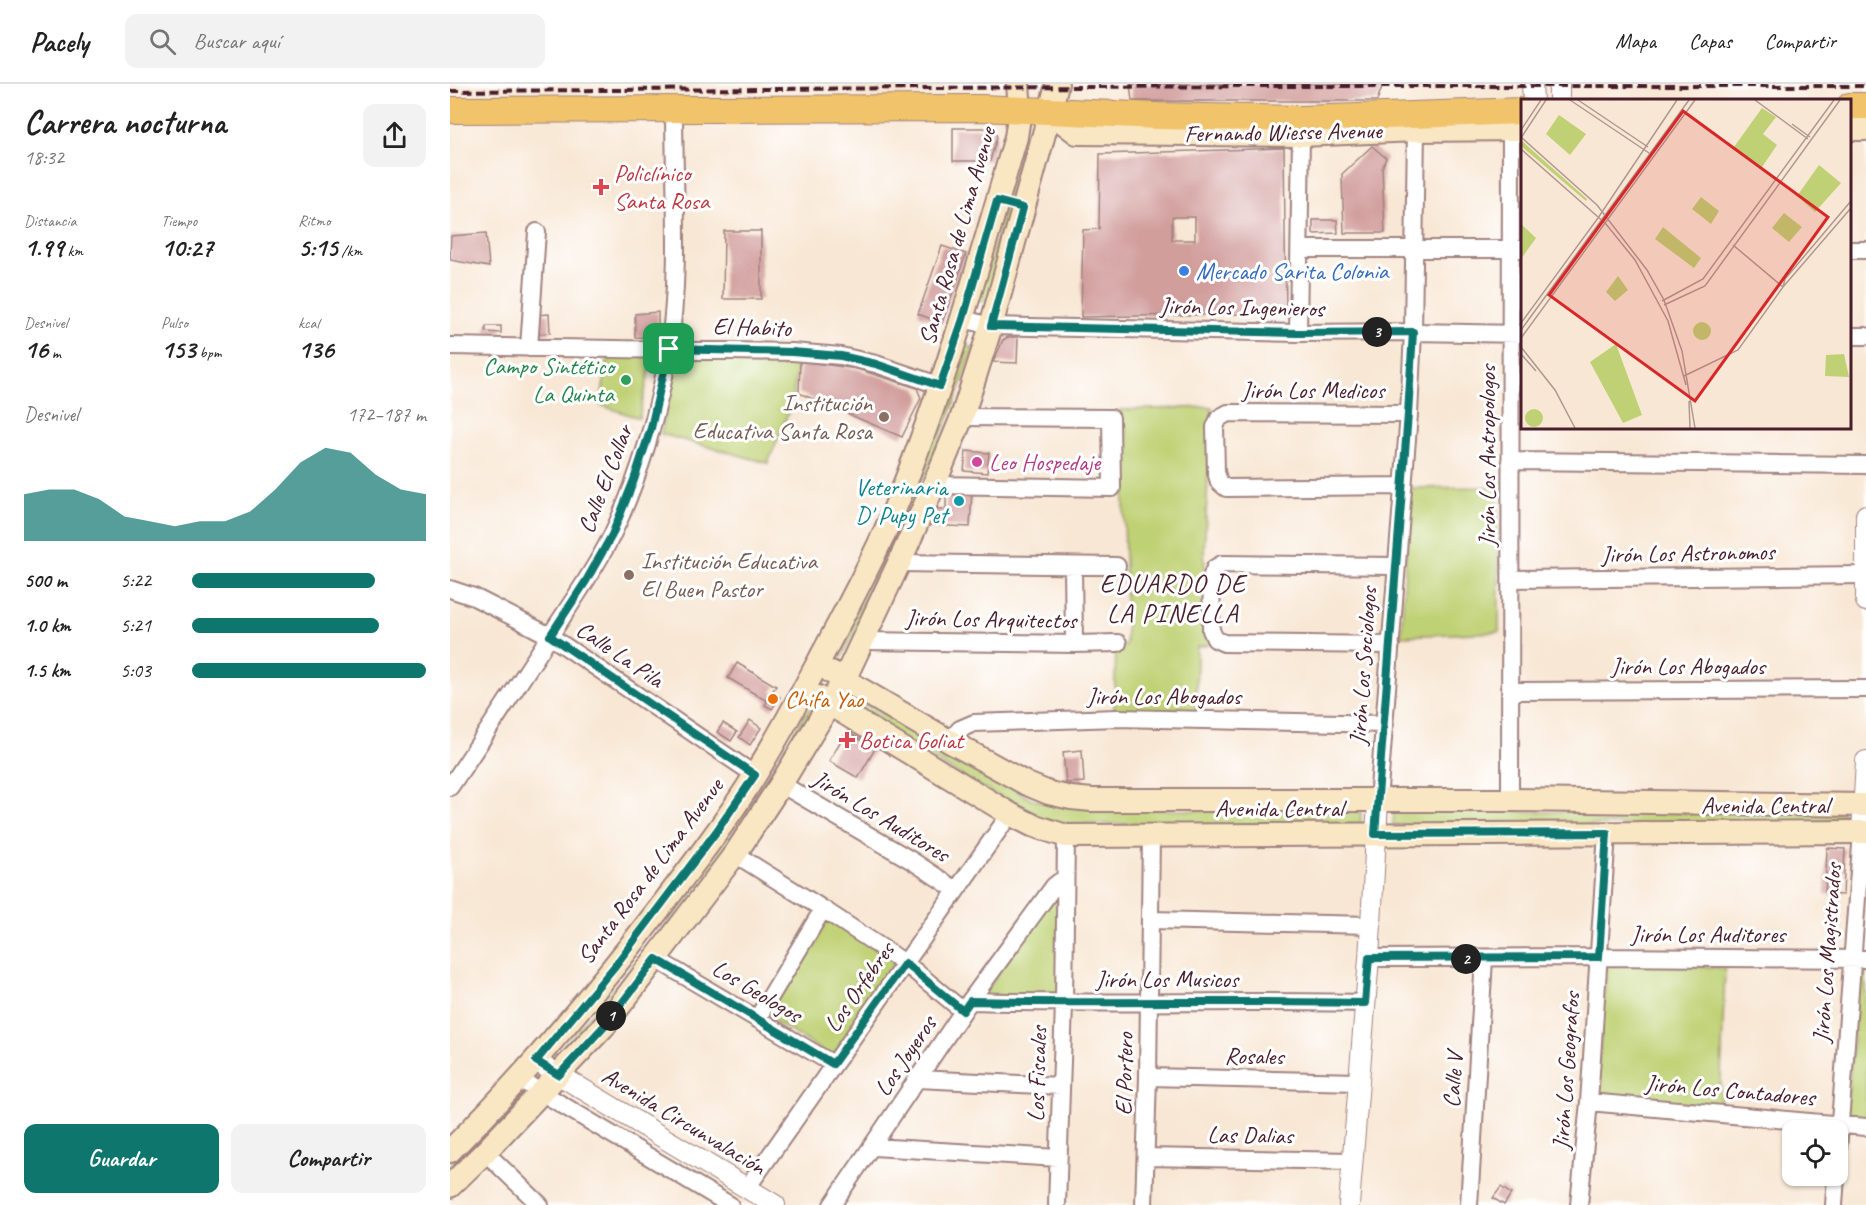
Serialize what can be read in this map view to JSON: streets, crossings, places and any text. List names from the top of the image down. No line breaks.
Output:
{"streets":{"main road":["Fernando Wiesse Avenue","Santa Rosa de Lima Avenue","Avenida Central"],"street":["Jirón Los Ingenieros","El Habito","Jirón Los Medicos","Jirón Los Antropologos","Calle El Collar","Jirón Los Astronomos","Jirón Los Arquitectos","Calle La Pila","Jirón Los Sociologos","Jirón Los Abogados","Jirón Los Auditores","Jirón Los Magistrados","Jirón Los Musicos","Los Orfebres","Los Geologos","Los Joyeros","Rosales","Jirón Los Geografos","Los Fiscales","El Portero","Calle V","Jirón Los Contadores","Avenida Circunvalación","Las Dalias"]},"crossings":[["Fernando Wiesse Avenue","Santa Rosa de Lima Avenue"],["Fernando Wiesse Avenue","Jirón Los Antropologos"],["Fernando Wiesse Avenue","Calle El Collar"],["Fernando Wiesse Avenue","Jirón Los Sociologos"],["Santa Rosa de Lima Avenue","Jirón Los Ingenieros"],["Santa Rosa de Lima Avenue","El Habito"],["Santa Rosa de Lima Avenue","Calle La Pila"],["Santa Rosa de Lima Avenue","Avenida Central"],["Santa Rosa de Lima Avenue","Avenida Circunvalación"],["Jirón Los Ingenieros","Jirón Los Antropologos"],["Jirón Los Ingenieros","Jirón Los Sociologos"],["El Habito","Calle El Collar"],["Jirón Los Medicos","Jirón Los Sociologos"],["Jirón Los Antropologos","Jirón Los Astronomos"],["Jirón Los Antropologos","Jirón Los Abogados"],["Jirón Los Antropologos","Avenida Central"],["Calle El Collar","Calle La Pila"],["Jirón Los Sociologos","Jirón Los Abogados"],["Jirón Los Sociologos","Avenida Central"],["Jirón Los Sociologos","Jirón Los Auditores"],["Jirón Los Sociologos","Jirón Los Musicos"],["Jirón Los Sociologos","Rosales"],["Jirón Los Sociologos","Las Dalias"],["Jirón Los Abogados","Avenida Central"],["Avenida Central","Jirón Los Magistrados"],["Avenida Central","Los Orfebres"],["Avenida Central","Jirón Los Geografos"],["Avenida Central","Los Fiscales"],["Avenida Central","El Portero"],["Jirón Los Auditores","Jirón Los Magistrados"],["Jirón Los Auditores","Los Orfebres"],["Jirón Los Auditores","Jirón Los Geografos"],["Jirón Los Auditores","Calle V"],["Jirón Los Musicos","Los Joyeros"],["Jirón Los Musicos","Los Fiscales"],["Jirón Los Musicos","El Portero"],["Los Orfebres","Los Geologos"],["Los Orfebres","Avenida Circunvalación"],["Los Joyeros","Los Fiscales"],["Rosales","El Portero"],["Jirón Los Geografos","Jirón Los Contadores"],["El Portero","Las Dalias"]],"districts":["EDUARDO DE LA PINELLA"],"places":{"health":["Policlínico Santa Rosa","Botica Goliat"],"other":["Mercado Sarita Colonia","Campo Sintético La Quinta","Institución Educativa Santa Rosa","Leo Hospedaje","Veterinaria D' Pupy Pet","Institución Educativa El Buen Pastor","Chifa Yao"]},"page":{"header":"Pacely","search":"Buscar aquí","nav":["Mapa","Capas","Compartir"],"heading":["Carrera nocturna","18:32"],"stats":[["Distancia","1.99 km"],["Tiempo","10:27"],["Ritmo","5:15 /km"],["Desnivel","16 m"],["Pulso","153 bpm"],["kcal","136"]],"pins":["3","2","1"],"chart":["Desnivel","172–187 m"],"list":[{"name":"500 m","note":"5:22"},{"name":"1.0 km","note":"5:21"},{"name":"1.5 km","note":"5:03"}],"buttons":["Guardar","Compartir"]}}
